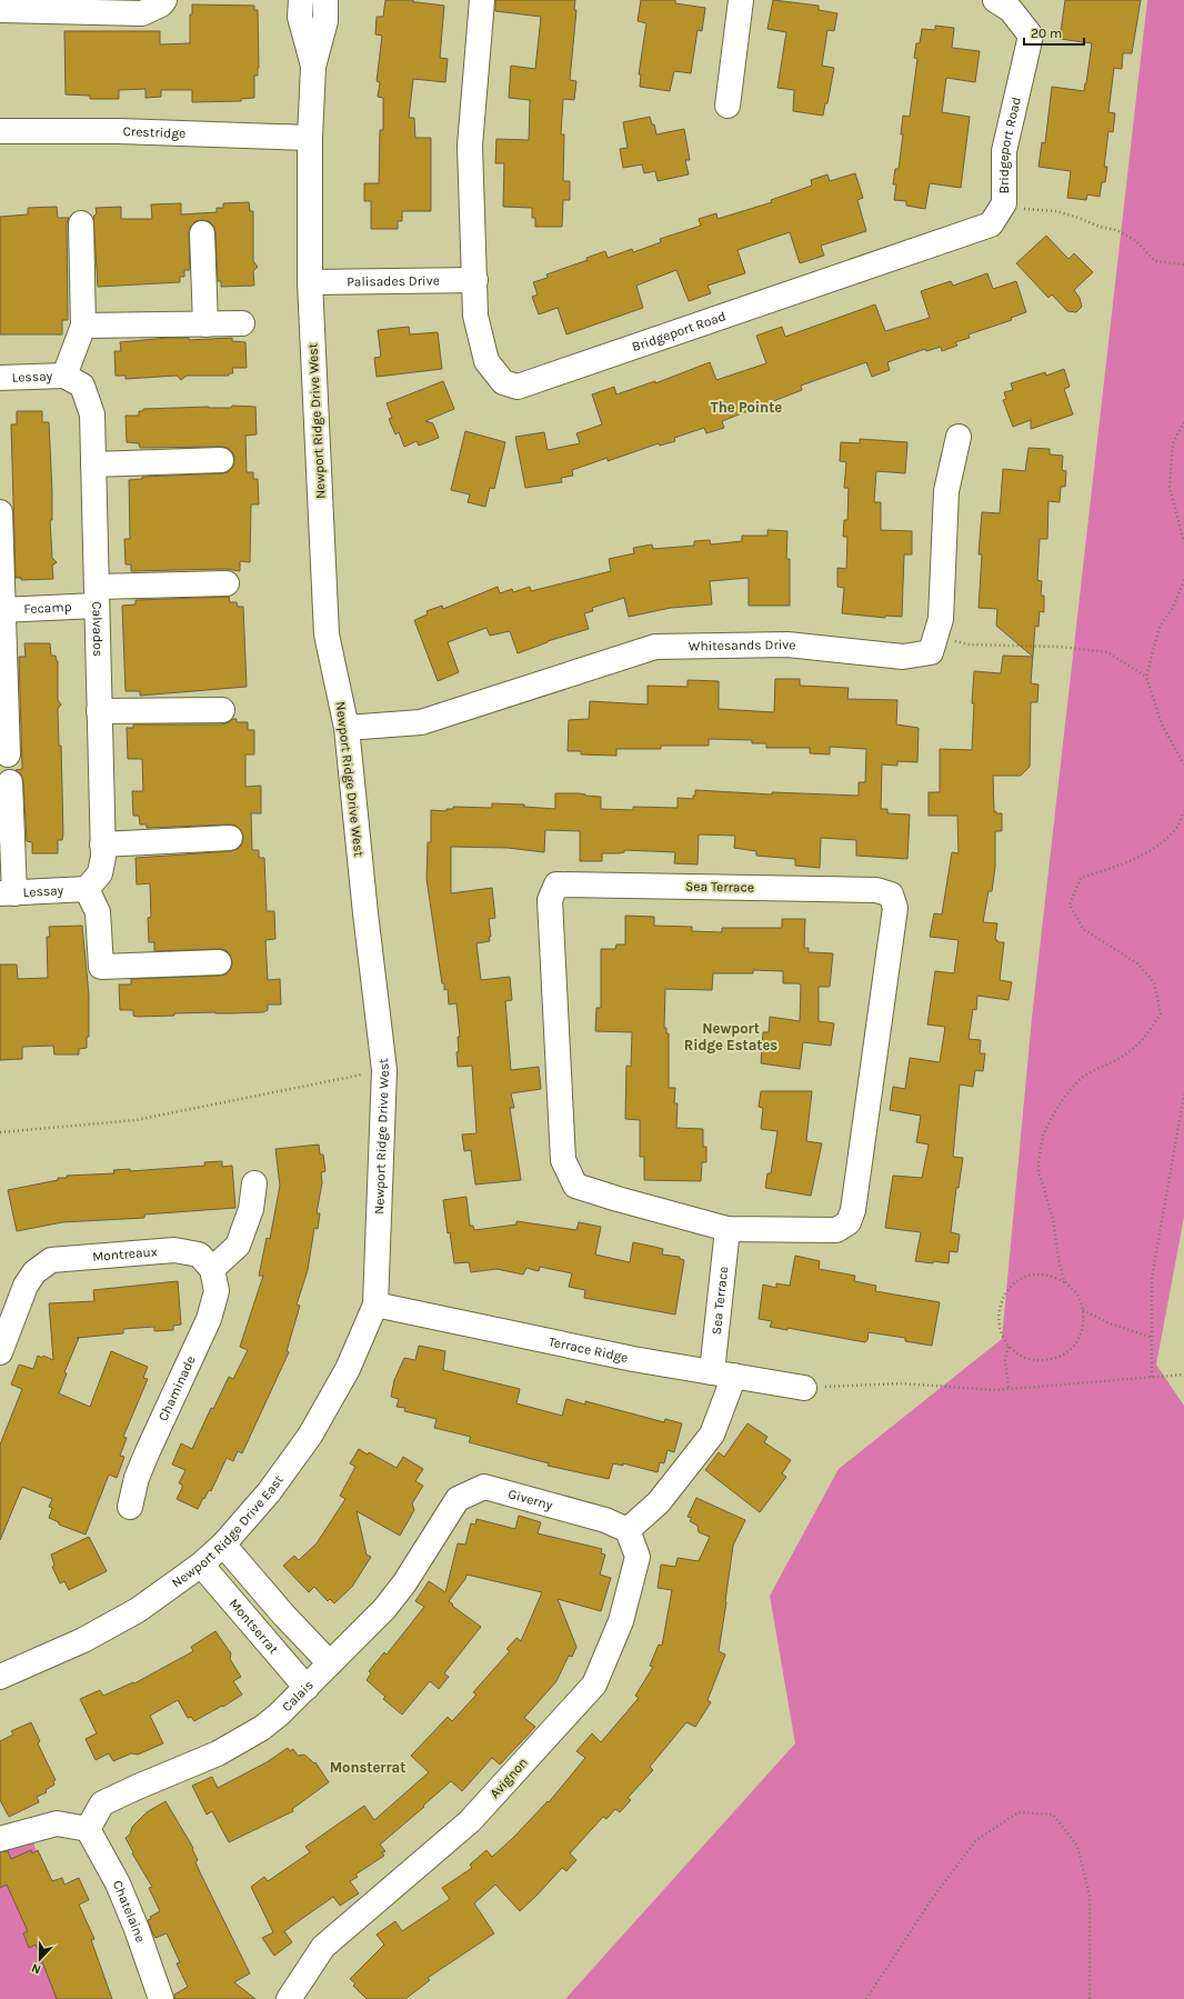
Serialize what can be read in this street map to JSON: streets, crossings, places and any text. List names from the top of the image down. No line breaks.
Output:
{"streets":{"street":["Crestridge","Bridgeport Road","Palisades Drive","Lessay","Newport Ridge Drive West","Fecamp","Calvados","Whitesands Drive","Sea Terrace","Montreaux","Terrace Ridge","Chaminade","Giverny","Newport Ridge Drive East","Montserrat","Calais","Avignon","Chatelaine"]},"crossings":[["Crestridge","Newport Ridge Drive West"],["Bridgeport Road","Palisades Drive"],["Palisades Drive","Newport Ridge Drive West"],["Lessay","Calvados"],["Newport Ridge Drive West","Whitesands Drive"],["Newport Ridge Drive West","Terrace Ridge"],["Newport Ridge Drive West","Newport Ridge Drive East"],["Fecamp","Calvados"],["Sea Terrace","Terrace Ridge"],["Sea Terrace","Giverny"],["Sea Terrace","Avignon"],["Montreaux","Chaminade"],["Terrace Ridge","Newport Ridge Drive East"],["Giverny","Calais"],["Giverny","Avignon"],["Newport Ridge Drive East","Montserrat"],["Montserrat","Calais"],["Calais","Chatelaine"]],"districts":["The Pointe","Newport Ridge Estates","Monsterrat"],"scale_bar":"20 m","north":"bottom"}
